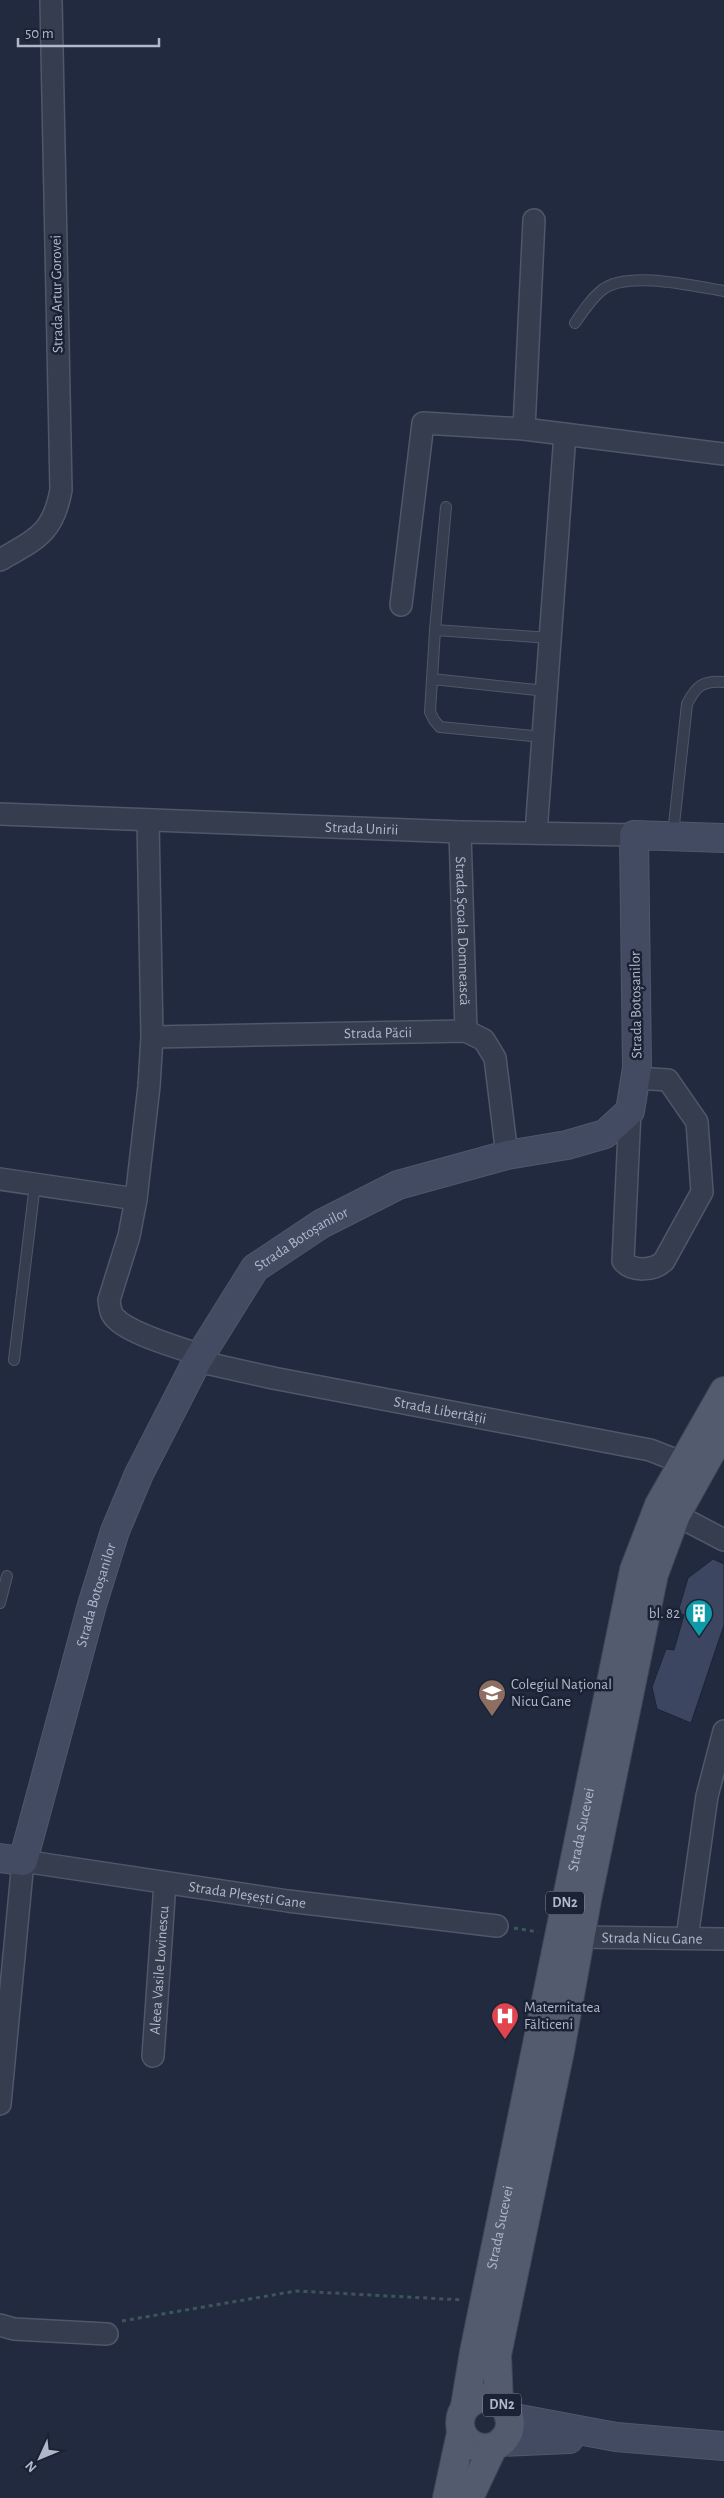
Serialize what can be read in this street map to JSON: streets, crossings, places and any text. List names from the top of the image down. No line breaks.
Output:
{"streets":{"main road":["Strada Sucevei","DN2"],"street":["Strada Artur Gorovei","Strada Unirii","Strada Școala Domnească","Strada Botoșanilor","Strada Păcii","Strada Libertății","Strada Pleșești Gane","Strada Nicu Gane","Aleea Vasile Lovinescu"]},"crossings":[["Strada Unirii","Strada Școala Domnească"],["Strada Unirii","Strada Botoșanilor"],["Strada Școala Domnească","Strada Păcii"],["Strada Botoșanilor","Strada Libertății"],["Strada Botoșanilor","Strada Pleșești Gane"],["Strada Libertății","Strada Sucevei"],["Strada Sucevei","DN2"],["Strada Sucevei","Strada Nicu Gane"],["Strada Pleșești Gane","Aleea Vasile Lovinescu"]],"places":{"building":["bl. 82"],"school or university":["Colegiul Național Nicu Gane"],"hospital":["Maternitatea Fălticeni"]},"scale_bar":"50 m","north":"bottom left"}
